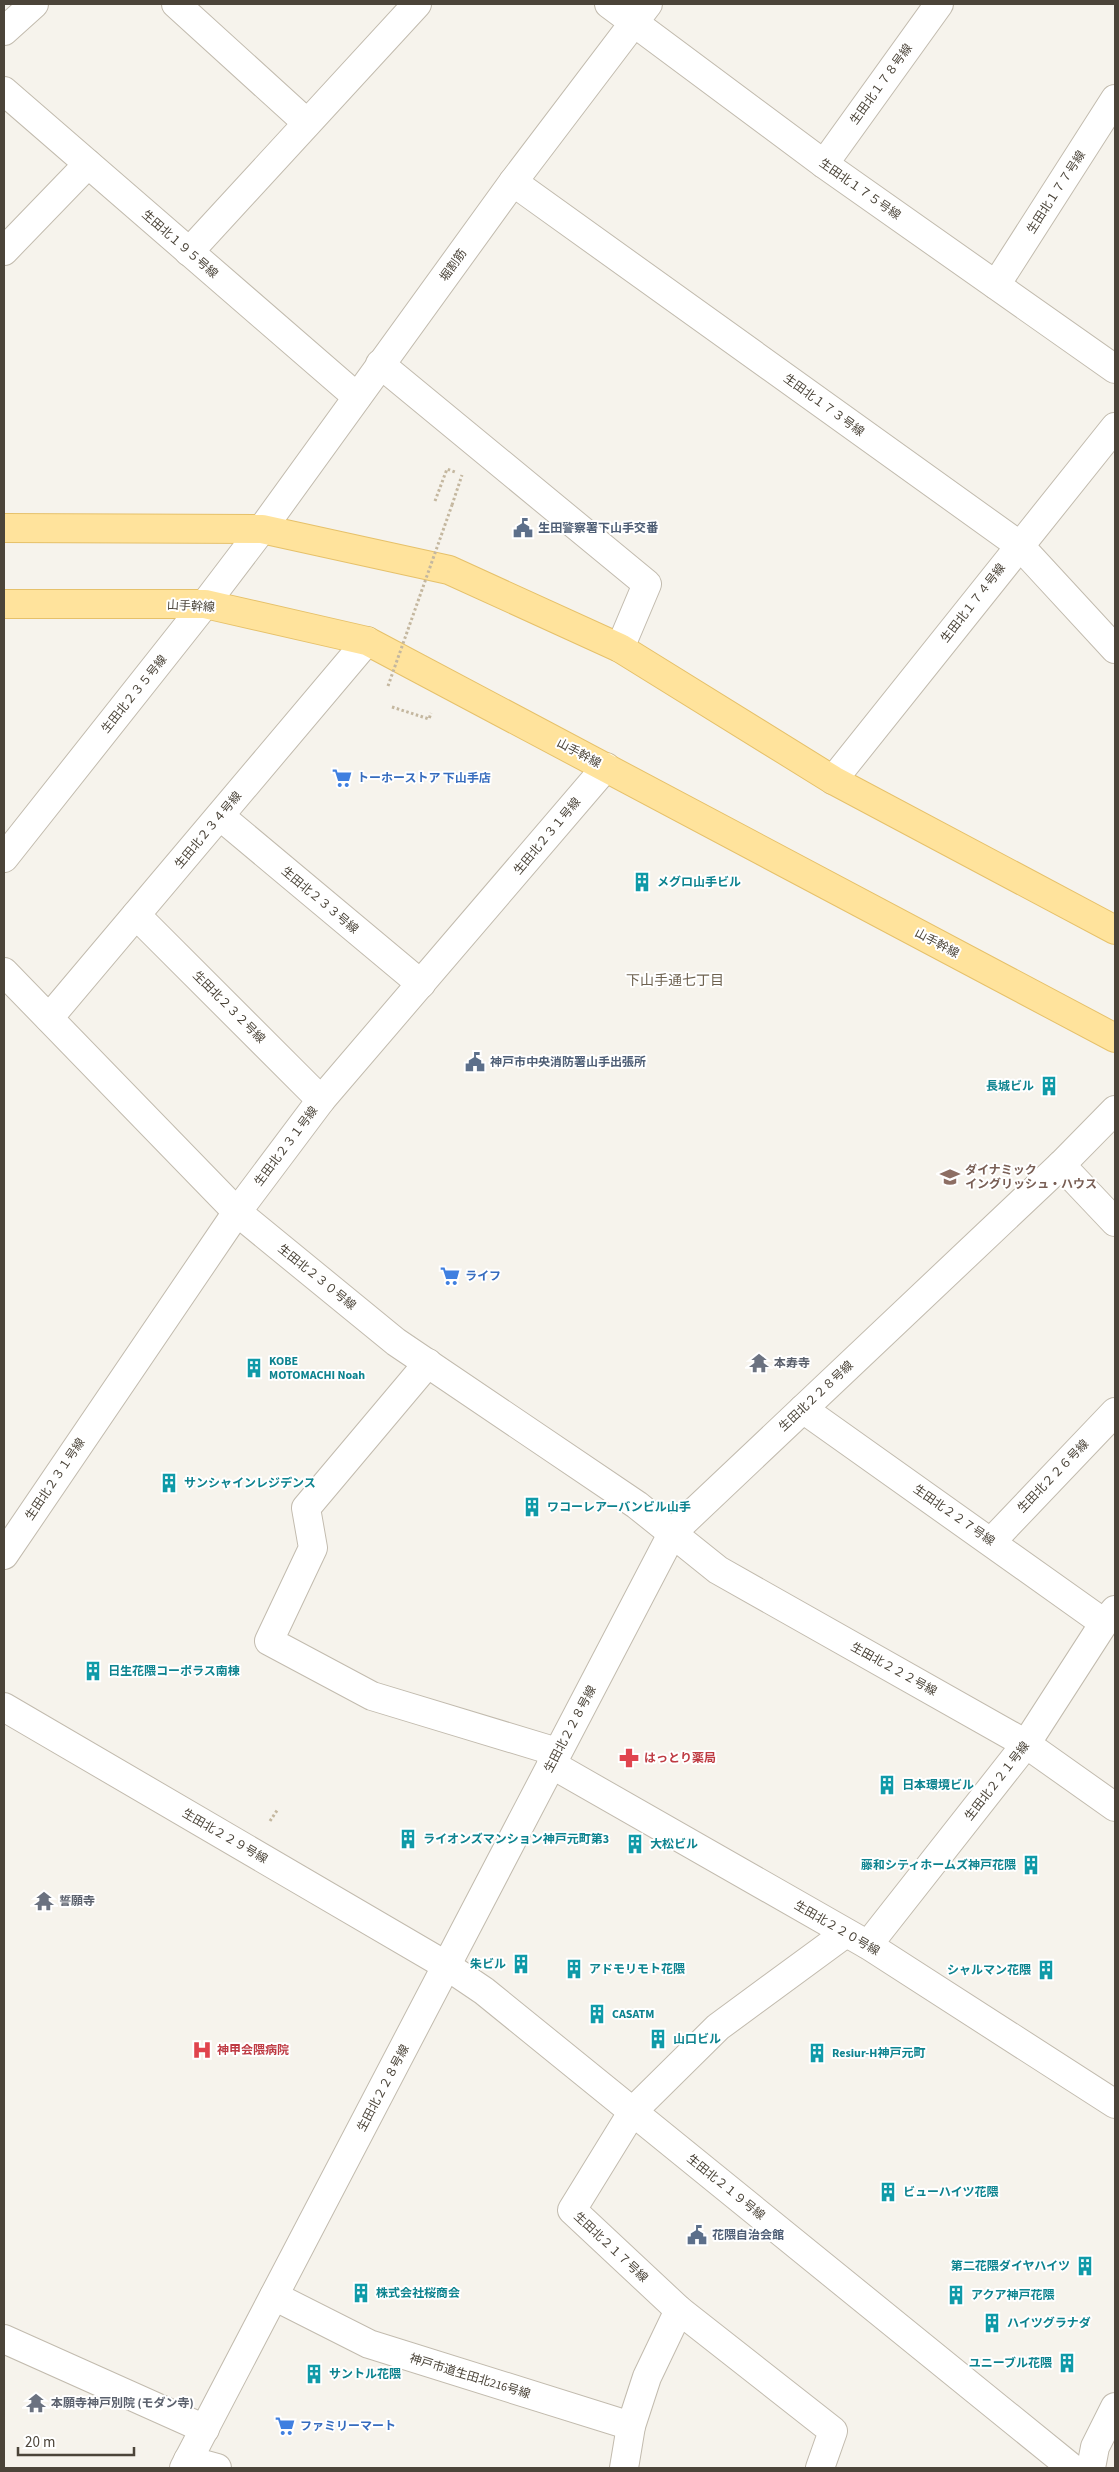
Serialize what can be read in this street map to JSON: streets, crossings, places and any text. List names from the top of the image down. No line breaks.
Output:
{"streets":{"main road":["山手幹線"],"street":["生田北１７８号線","生田北１７５号線","生田北１７７号線","生田北１９５号線","堀割筋","生田北１７３号線","生田北１７４号線","生田北２３５号線","生田北２３４号線","生田北２３１号線","生田北２３３号線","生田北２３２号線","生田北２３０号線","生田北２２８号線","生田北２２６号線","生田北２２７号線","生田北２２２号線","生田北２２１号線","生田北２２９号線","生田北２２０号線","生田北２１９号線","生田北２１７号線","神戸市道生田北216号線"]},"crossings":[["生田北１７８号線","生田北１７５号線"],["生田北１７５号線","生田北１７７号線"],["生田北１７５号線","堀割筋"],["生田北１９５号線","堀割筋"],["堀割筋","生田北１７３号線"],["堀割筋","生田北２３５号線"],["生田北１７３号線","生田北１７４号線"],["山手幹線","生田北２３５号線"],["山手幹線","生田北２３４号線"],["山手幹線","生田北２３１号線"],["生田北２３４号線","生田北２３３号線"],["生田北２３４号線","生田北２３２号線"],["生田北２３４号線","生田北２３０号線"],["生田北２３１号線","生田北２３３号線"],["生田北２３１号線","生田北２３２号線"],["生田北２３１号線","生田北２３０号線"],["生田北２３０号線","生田北２２８号線"],["生田北２３０号線","生田北２２２号線"],["生田北２３０号線","生田北２２０号線"],["生田北２２８号線","生田北２２７号線"],["生田北２２８号線","生田北２２２号線"],["生田北２２８号線","生田北２２９号線"],["生田北２２８号線","生田北２２０号線"],["生田北２２８号線","生田北２１９号線"],["生田北２２８号線","神戸市道生田北216号線"],["生田北２２６号線","生田北２２７号線"],["生田北２２７号線","生田北２２１号線"],["生田北２２２号線","生田北２２１号線"],["生田北２２１号線","生田北２２０号線"],["生田北２２１号線","生田北２１７号線"],["生田北２２９号線","生田北２１９号線"],["生田北２２０号線","生田北２１７号線"],["生田北２１９号線","生田北２１７号線"]],"districts":["下山手通七丁目"],"places":{"public building":["生田警察署下山手交番","神戸市中央消防署山手出張所","花隈自治会館"],"supermarket":["トーホーストア 下山手店","ライフ","ファミリーマート"],"building":["メグロ山手ビル","長城ビル","KOBE MOTOMACHI Noah","サンシャインレジデンス","ワコーレアーバンビル山手","日生花隈コーポラス南棟","日本環境ビル","ライオンズマンション神戸元町第3","大松ビル","藤和シティホームズ神戸花隈","朱ビル","アドモリモト花隈","シャルマン花隈","CASATM","山口ビル","Resiur-H神戸元町","ビューハイツ花隈","第二花隈ダイヤハイツ","株式会社桜商会","アクア神戸花隈","ハイツグラナダ","ユニーブル花隈","サントル花隈"],"school or university":["ダイナミック イングリッシュ・ハウス"],"temple":["本寿寺","誓願寺","本願寺神戸別院 (モダン寺)"],"pharmacy":["はっとり薬局"],"hospital":["神甲会隈病院"]},"scale_bar":"20 m"}
